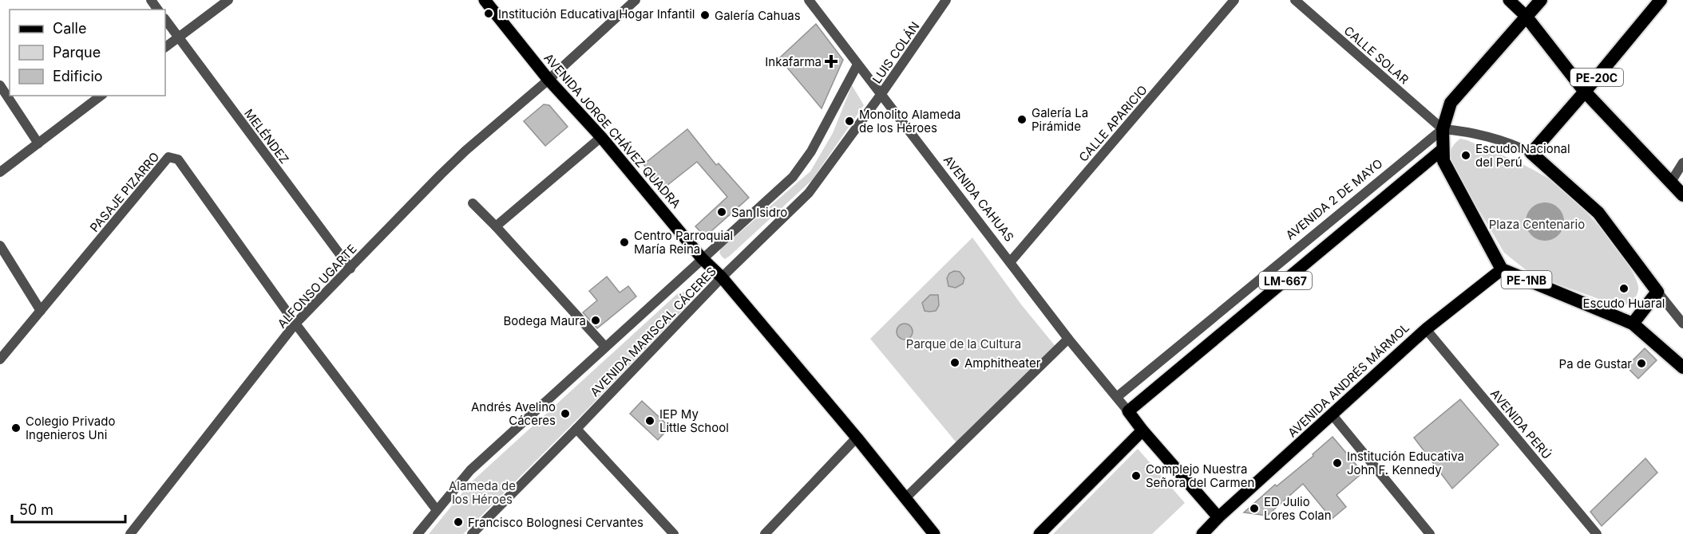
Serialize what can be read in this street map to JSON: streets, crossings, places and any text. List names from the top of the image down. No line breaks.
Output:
{"streets":{"highway":["PE-20C","PE-1NB"],"main road":["AVENIDA JORGE CHÁVEZ QUADRA","LM-667","AVENIDA ANDRÉS MÁRMOL"],"street":["LUIS COLÁN","CALLE SOLAR","CALLE APARICIO","MELÉNDEZ","PASAJE PIZARRO","AVENIDA CAHUAS","AVENIDA 2 DE MAYO","ALFONSO UGARTE","AVENIDA MARISCAL CÁCERES","AVENIDA PERÚ"]},"crossings":[["LUIS COLÁN","AVENIDA CAHUAS"],["LUIS COLÁN","AVENIDA MARISCAL CÁCERES"],["CALLE SOLAR","AVENIDA 2 DE MAYO"],["CALLE SOLAR","PE-1NB"],["CALLE APARICIO","AVENIDA CAHUAS"],["AVENIDA JORGE CHÁVEZ QUADRA","ALFONSO UGARTE"],["AVENIDA JORGE CHÁVEZ QUADRA","AVENIDA MARISCAL CÁCERES"],["MELÉNDEZ","ALFONSO UGARTE"],["PASAJE PIZARRO","ALFONSO UGARTE"],["AVENIDA CAHUAS","AVENIDA 2 DE MAYO"],["AVENIDA CAHUAS","LM-667"],["AVENIDA CAHUAS","AVENIDA MARISCAL CÁCERES"],["AVENIDA 2 DE MAYO","PE-1NB"],["PE-1NB","LM-667"],["PE-1NB","AVENIDA ANDRÉS MÁRMOL"],["AVENIDA ANDRÉS MÁRMOL","AVENIDA PERÚ"]],"parks":["Plaza Centenario","Parque de la Cultura","Alameda de los Héroes"],"places":{"other":["Institución Educativa Hogar Infantil","Galería Cahuas","Galería La Pirámide","Monolito Alameda de los Héroes","Escudo Nacional del Perú","San Isidro","Centro Parroquial María Reina","Escudo Huaral","Bodega Maura","Amphitheater","Pa de Gustar","Andrés Avelino Cáceres","IEP My Little School","Colegio Privado Ingenieros Uni","Institución Educativa John F. Kennedy","Complejo Nuestra Señora del Carmen","ED Julio Lores Colan","Francisco Bolognesi Cervantes"],"health":["Inkafarma"]},"legend":["Calle","Parque","Edificio"],"scale_bar":"50 m"}
